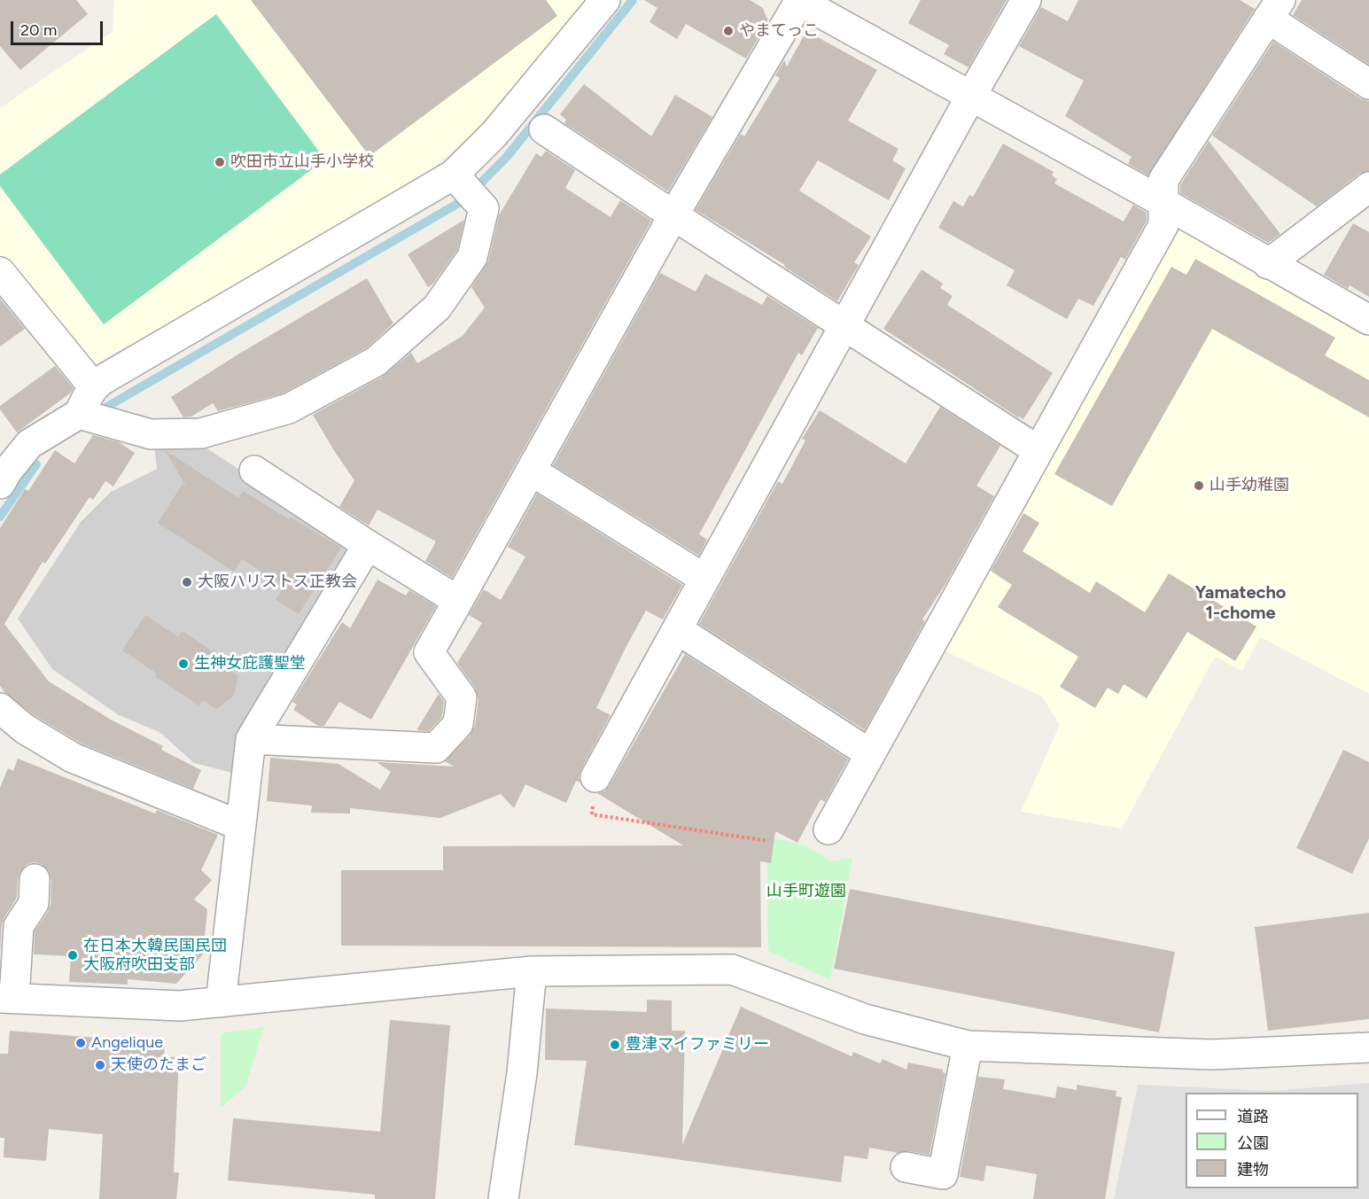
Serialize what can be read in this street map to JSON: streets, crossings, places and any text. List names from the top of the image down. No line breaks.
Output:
{"districts":["Yamatecho 1-chome"],"parks":["山手町遊園"],"places":["やまてっこ","吹田市立山手小学校","山手幼稚園","大阪ハリストス正教会","生神女庇護聖堂","在日本大韓民国民団 大阪府吹田支部","Angelique","豊津マイファミリー","天使のたまご"],"legend":["道路","公園","建物"],"scale_bar":"20 m"}
